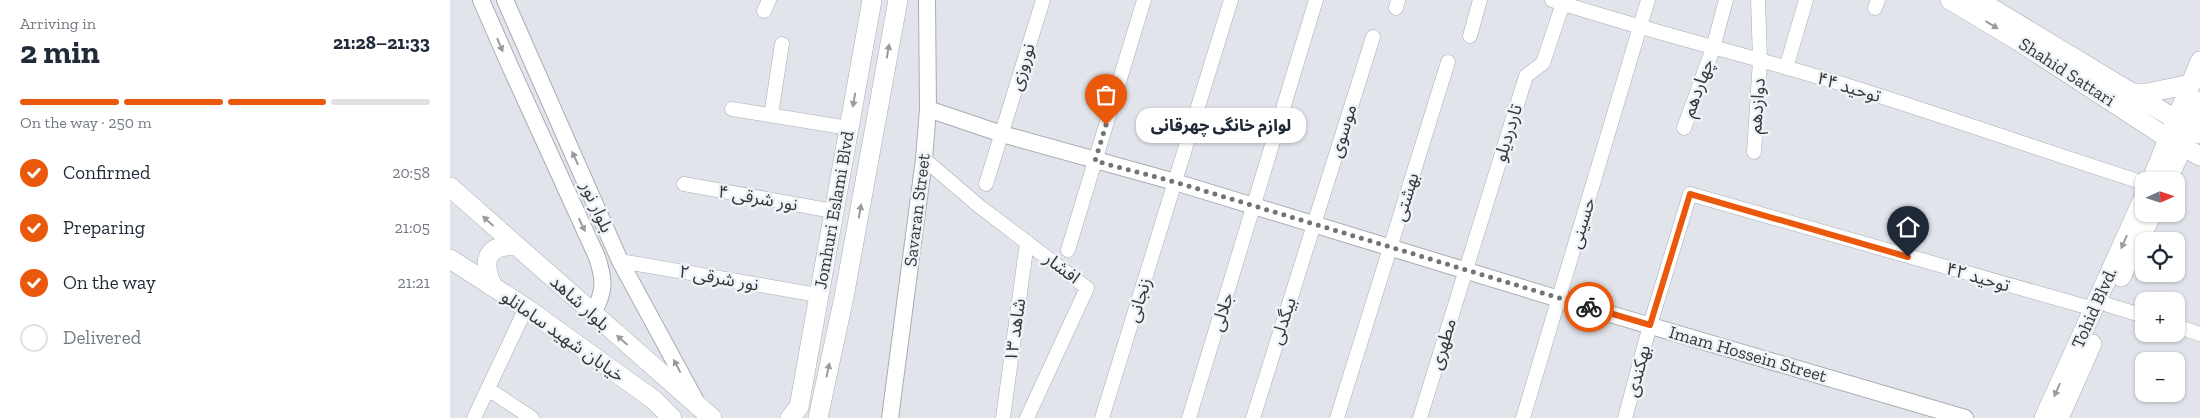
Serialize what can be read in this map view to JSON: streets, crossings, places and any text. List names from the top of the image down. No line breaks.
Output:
{"streets":{"main road":["Shahid Sattari","Jomhuri Eslami Blvd","بلوار شاهد","Tohid Blvd.","خیابان شهید سامانلو"],"street":["نوروزی","توحید ۴۴","چهاردهم","دوازدهم","موسوی","تاردردیلو","بهشتی","نور شرقی ۴","بلوار نور","Savaran Street","حسینی","افشار","توحید ۴۲","نور شرقی ۲","زنجانی","جلالی","بیگدلی","شاهد ۱۳","مطهری","Imam Hossein Street","بهکندی"]},"crossings":[["نوروزی","Imam Hossein Street"],["توحید ۴۴","چهاردهم"],["توحید ۴۴","دوازدهم"],["توحید ۴۴","تاردردیلو"],["توحید ۴۴","حسینی"],["موسوی","بیگدلی"],["موسوی","Imam Hossein Street"],["تاردردیلو","مطهری"],["تاردردیلو","Imam Hossein Street"],["بهشتی","Imam Hossein Street"],["نور شرقی ۴","Jomhuri Eslami Blvd"],["بلوار نور","نور شرقی ۲"],["بلوار نور","بلوار شاهد"],["Jomhuri Eslami Blvd","نور شرقی ۲"],["Savaran Street","افشار"],["Savaran Street","Imam Hossein Street"],["حسینی","Imam Hossein Street"],["افشار","شاهد ۱۳"],["توحید ۴۲","Tohid Blvd."],["توحید ۴۲","بهکندی"],["زنجانی","Imam Hossein Street"],["جلالی","Imam Hossein Street"],["بیگدلی","Imam Hossein Street"],["مطهری","Imam Hossein Street"],["Imam Hossein Street","بهکندی"]],"one_way":["بلوار شاهد"],"places":["لوازم خانگی چهرقانی"],"north":"right","page":{"heading":["2 min","Arriving in","21:28–21:33"],"bar":"On the way · 250 m","bubble":"لوازم خانگی چهرقانی","list":[["Confirmed","20:58"],["Preparing","21:05"],["On the way","21:21"],"Delivered"],"map_buttons":["+","−"]}}
